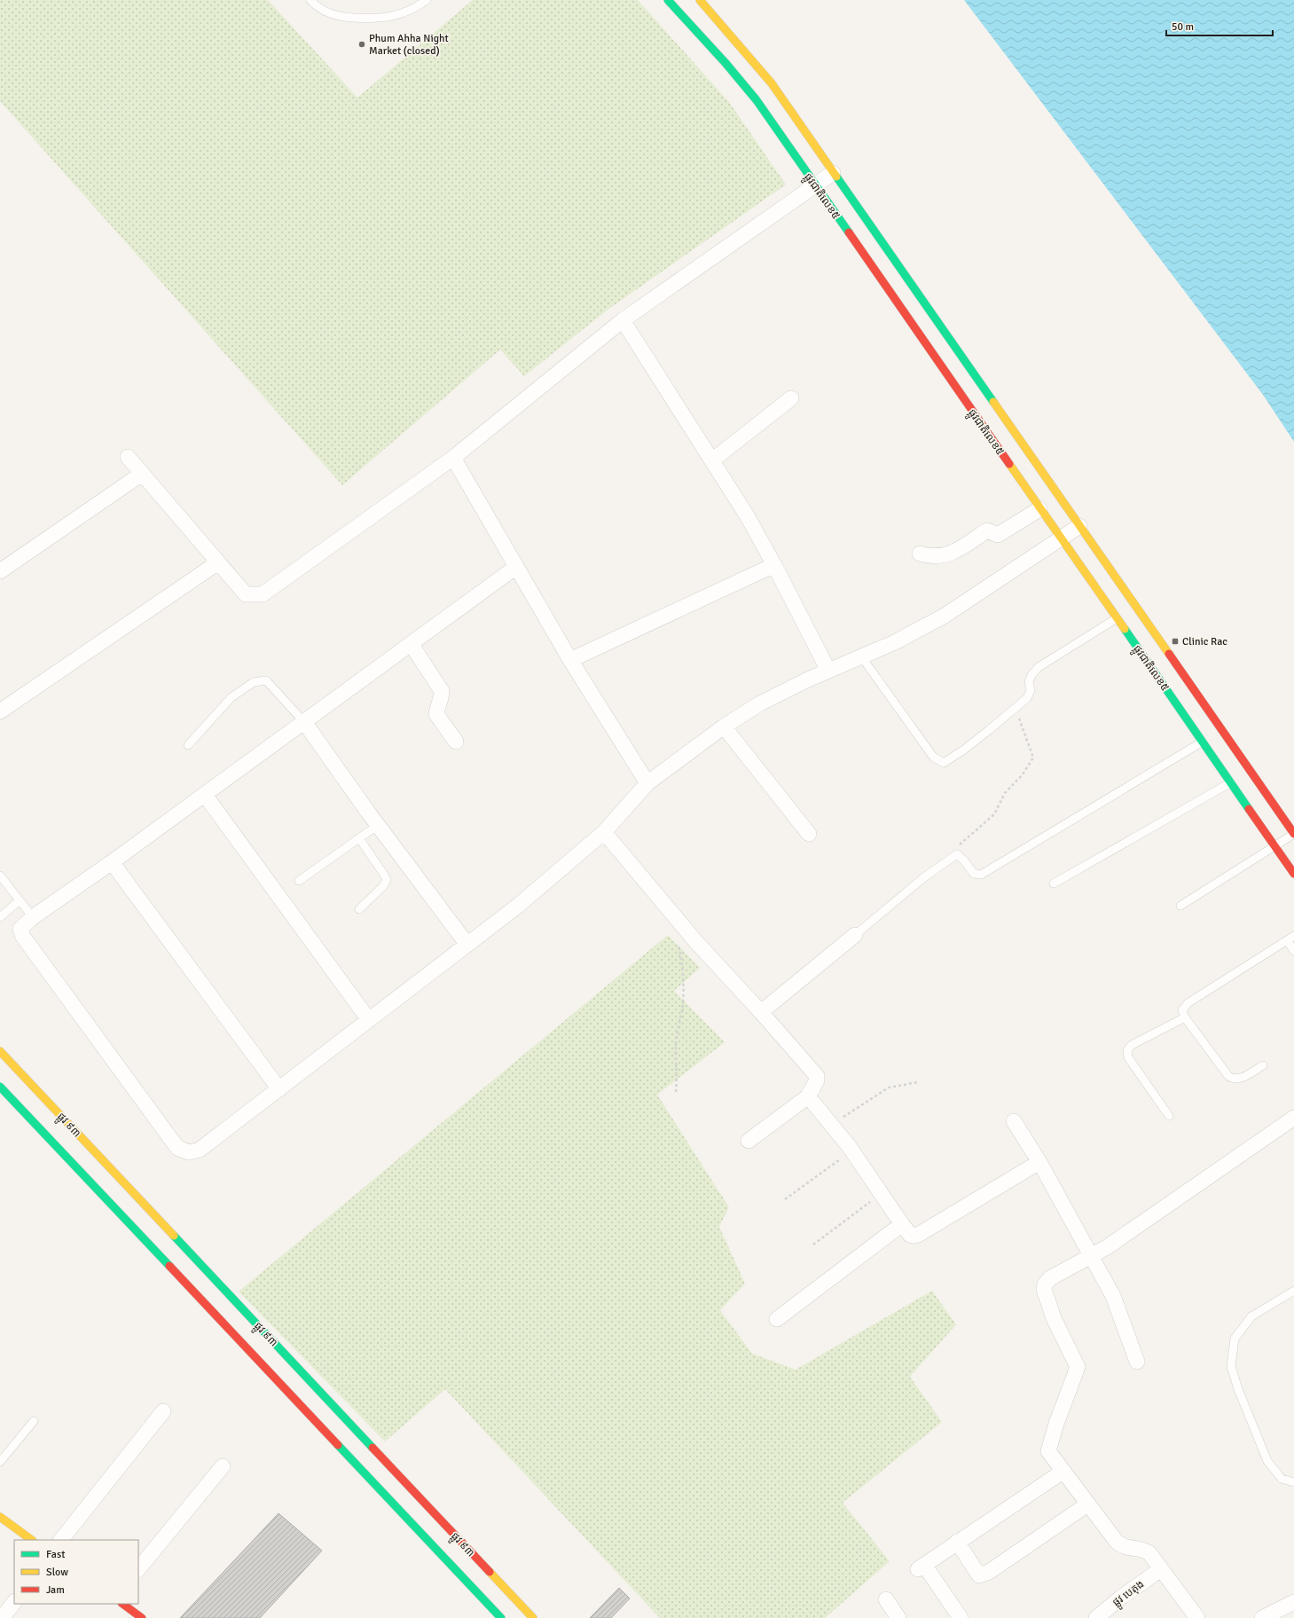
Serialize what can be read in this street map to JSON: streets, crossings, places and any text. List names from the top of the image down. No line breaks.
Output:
{"streets":{"main road":["ផ្លូវជាតិលេខ៥","ផ្លូវ ៩៣"],"street":["ផ្លូវ បេតុង"]},"places":{"other":["Phum Ahha Night Market (closed)"],"transit":["Clinic Rac"]},"legend":["Fast","Slow","Jam"],"scale_bar":"50 m"}
